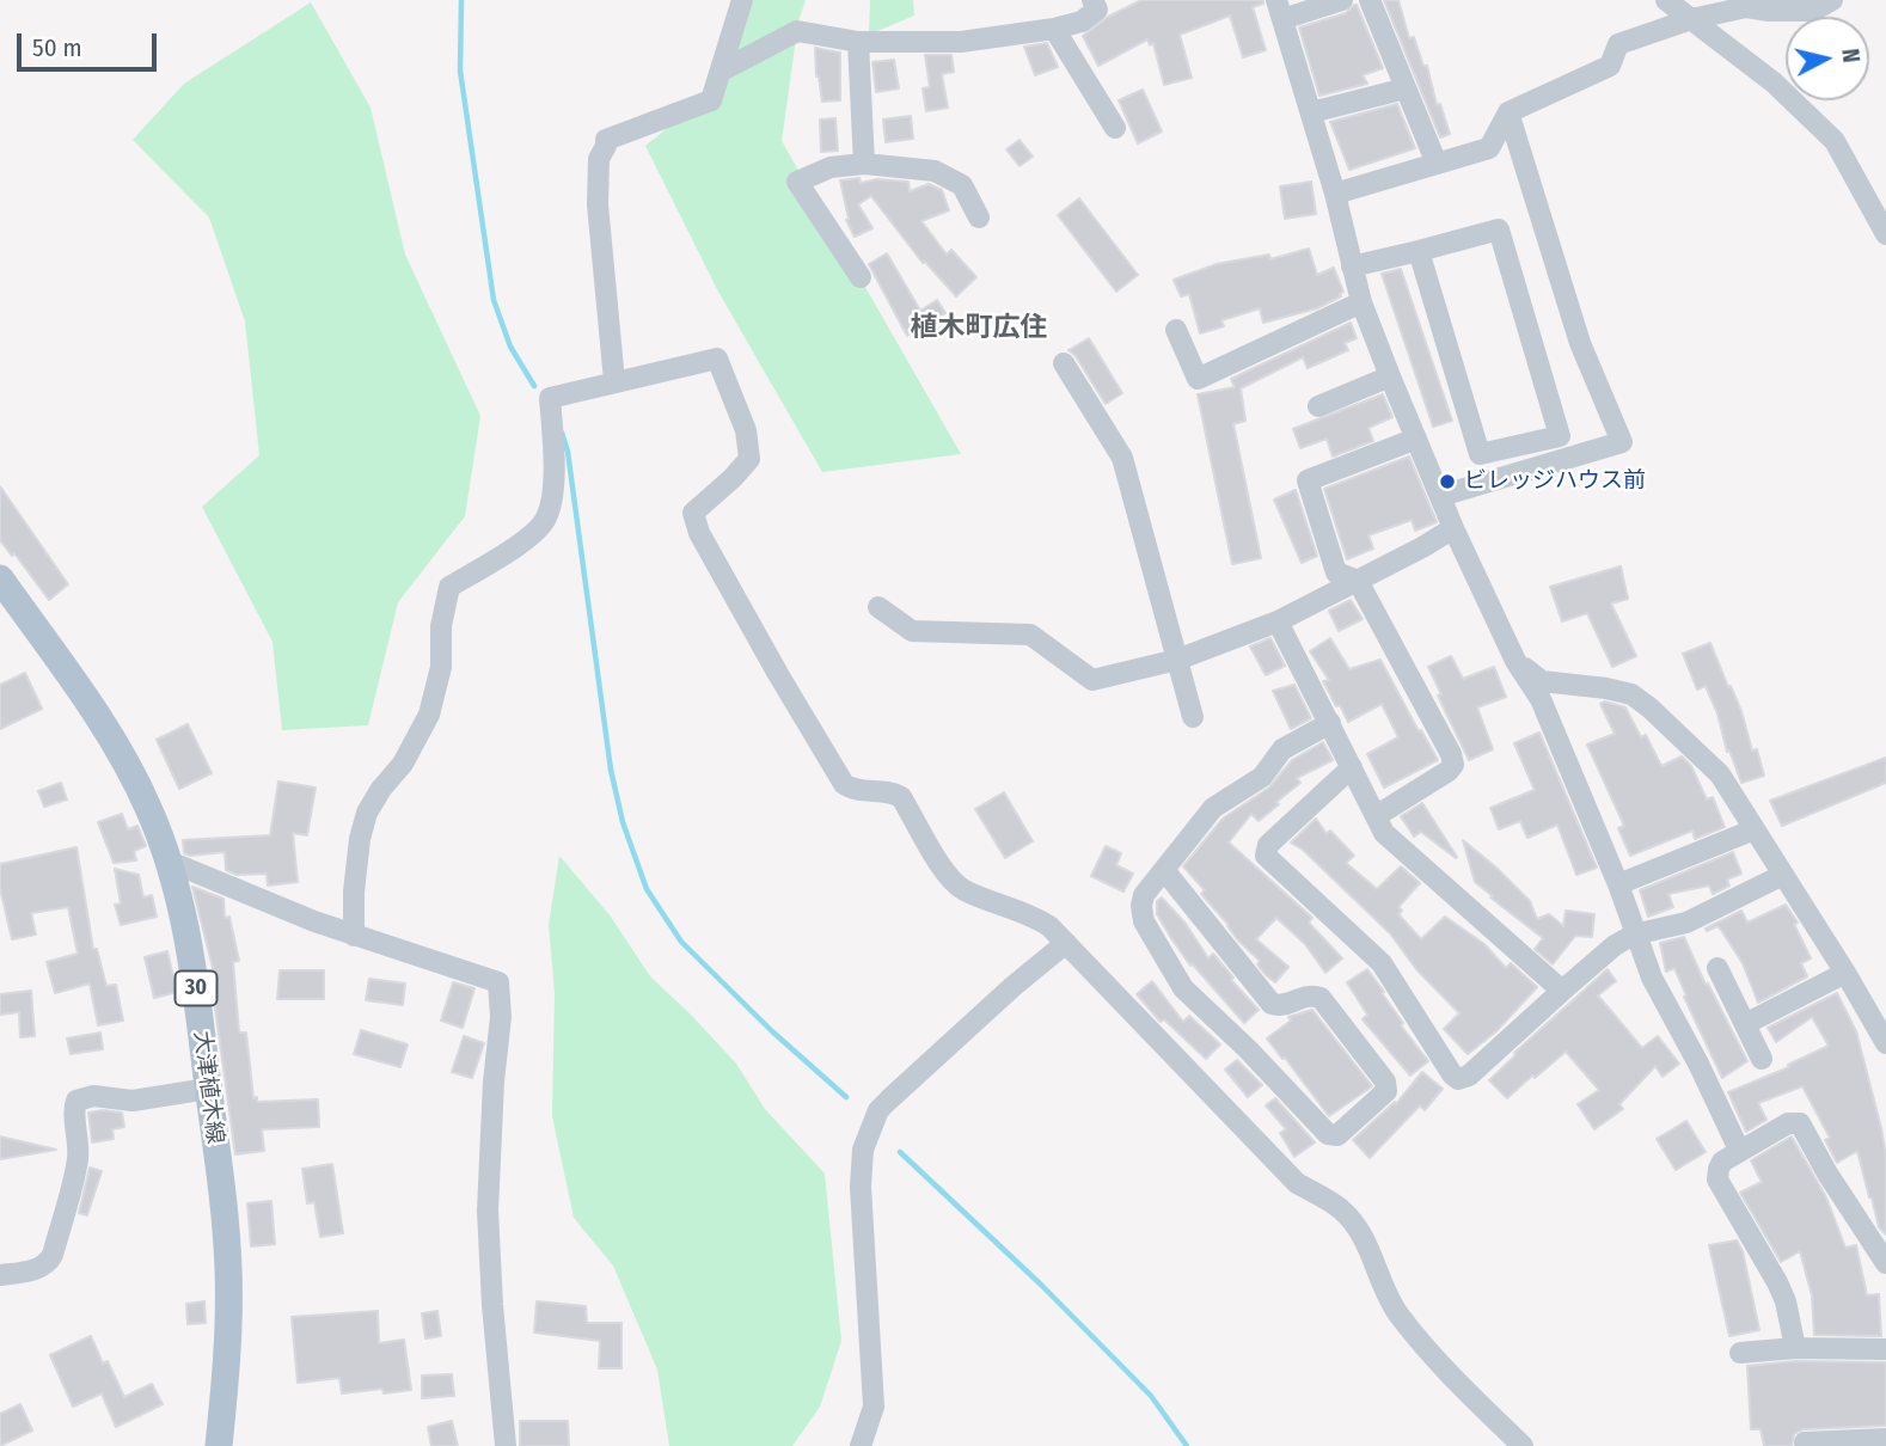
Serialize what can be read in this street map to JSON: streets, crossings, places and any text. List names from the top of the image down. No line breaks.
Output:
{"streets":{"main road":["30","大津植木線"]},"districts":["植木町広住"],"places":["ビレッジハウス前"],"scale_bar":"50 m","north":"right"}
